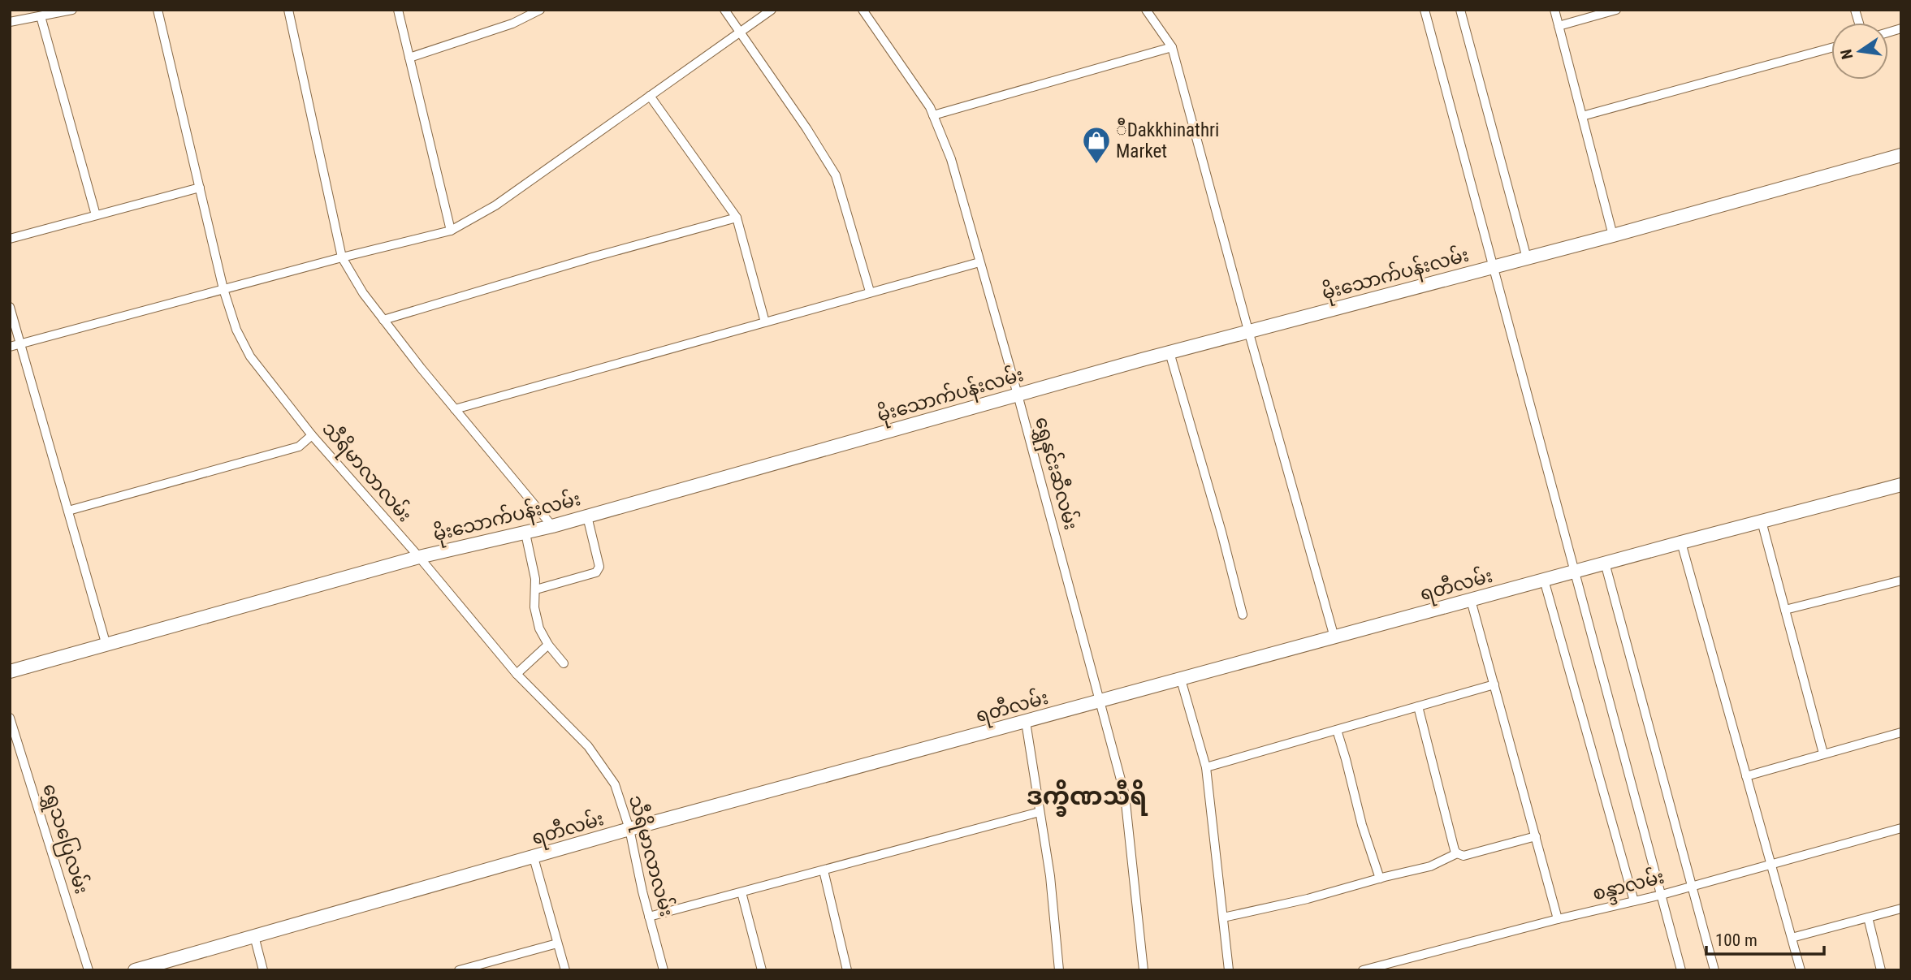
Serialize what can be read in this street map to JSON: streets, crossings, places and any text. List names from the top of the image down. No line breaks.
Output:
{"streets":{"street":["မိုးသောက်ပန်းလမ်း","သီရိမာလာလမ်း","ရွှေနှင်းဆီလမ်း","ရတီလမ်း","ရွှေသပြေလမ်း","စန္ဒာလမ်း"]},"crossings":[["မိုးသောက်ပန်းလမ်း","သီရိမာလာလမ်း"],["မိုးသောက်ပန်းလမ်း","ရွှေနှင်းဆီလမ်း"],["သီရိမာလာလမ်း","ရတီလမ်း"],["ရွှေနှင်းဆီလမ်း","ရတီလမ်း"]],"districts":["ဒက္ခိဏသီရိ"],"places":{"shop":["ီDakkhinathri Market"]},"scale_bar":"100 m","north":"left"}
